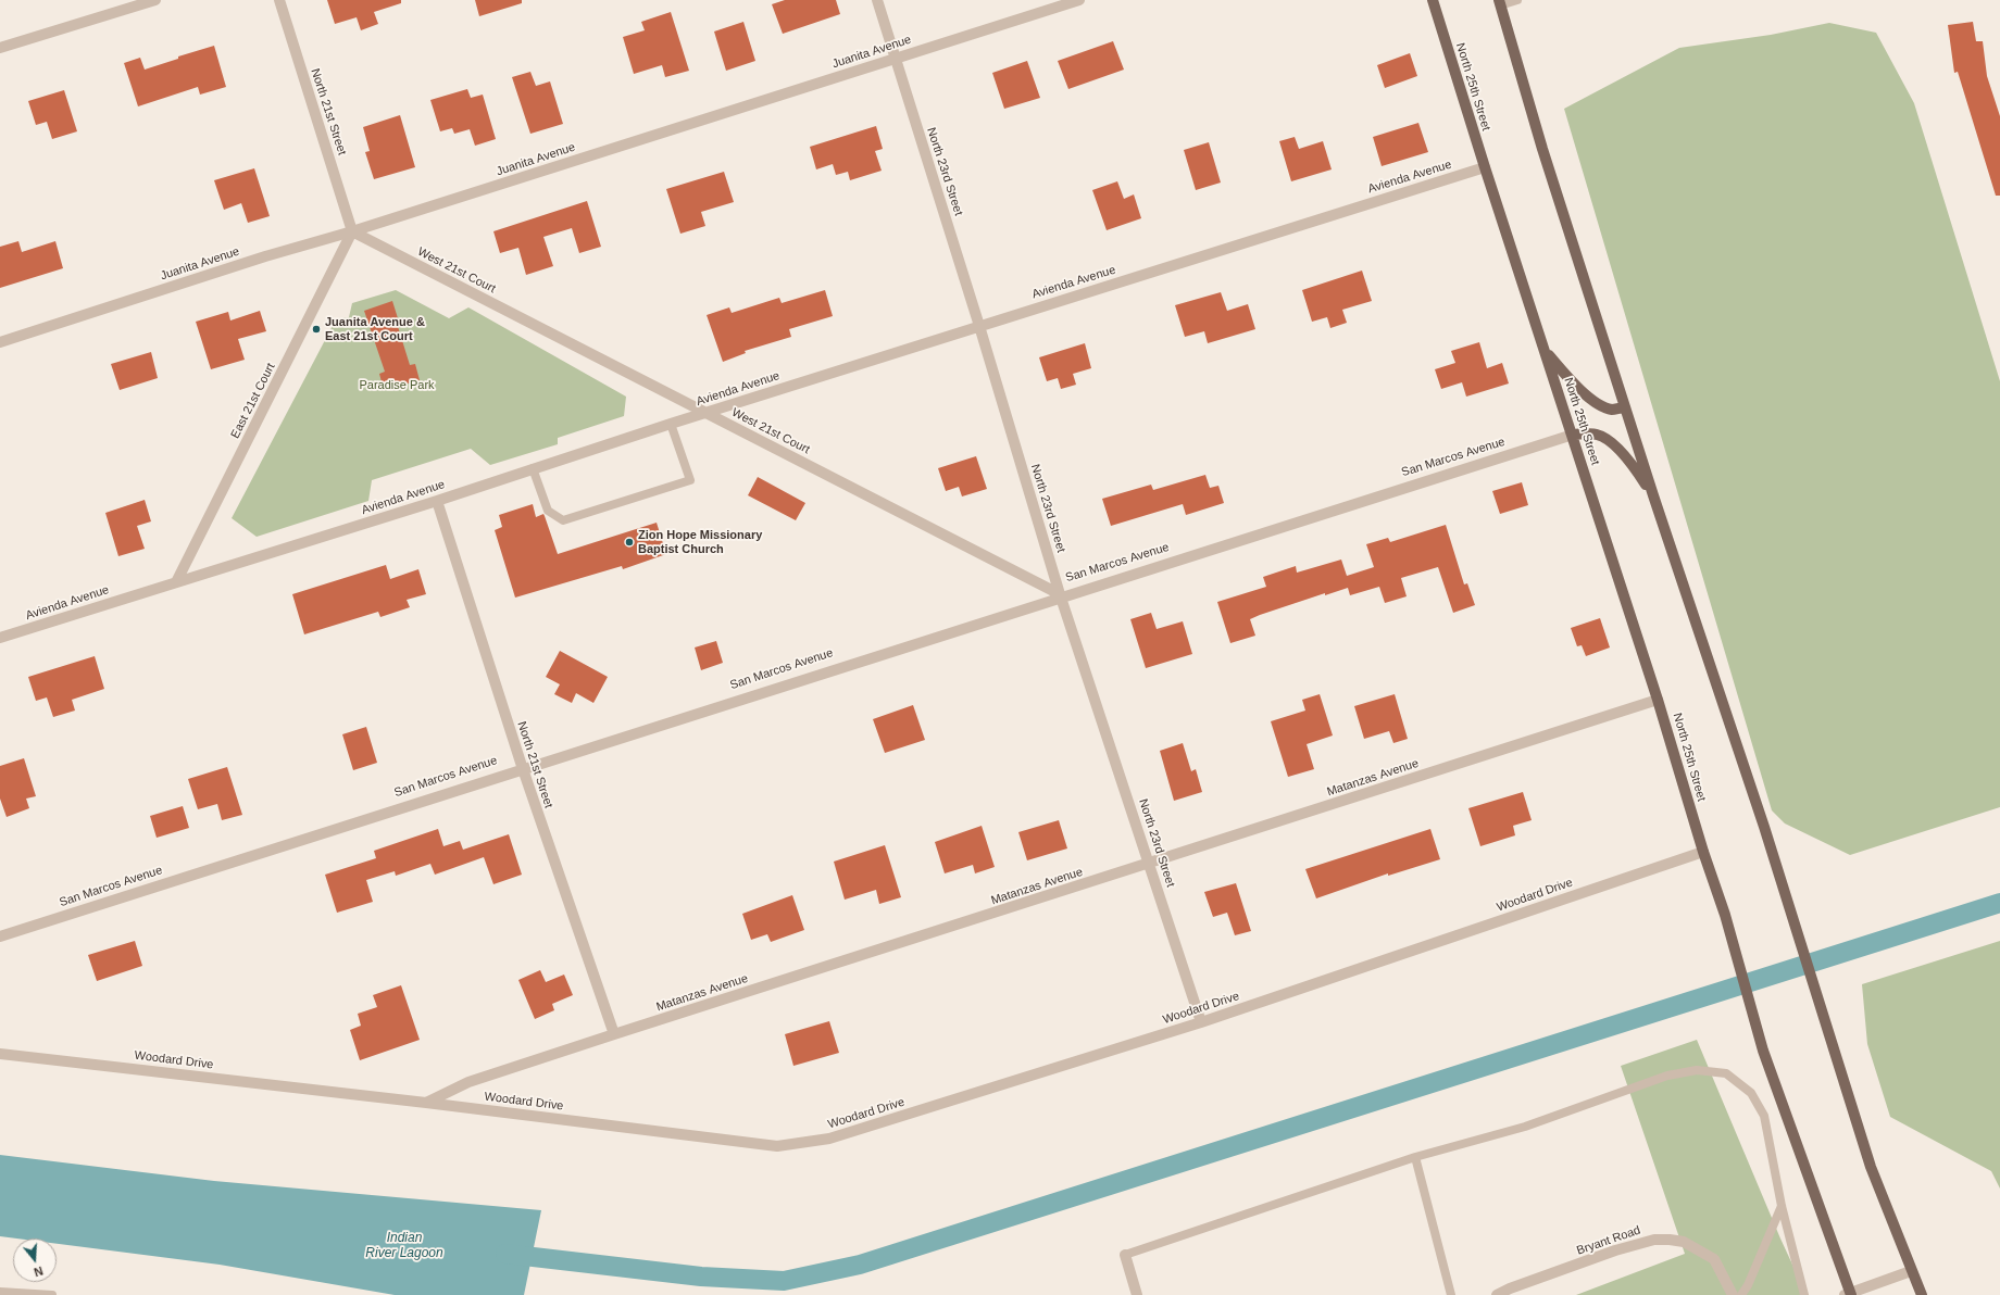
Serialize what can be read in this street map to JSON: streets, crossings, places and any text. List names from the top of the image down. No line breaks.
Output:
{"streets":{"main road":["North 25th Street"],"street":["Juanita Avenue","North 21st Street","North 23rd Street","Avienda Avenue","West 21st Court","East 21st Court","San Marcos Avenue","Matanzas Avenue","Woodard Drive","Bryant Road"]},"crossings":[["Juanita Avenue","North 21st Street"],["Juanita Avenue","North 23rd Street"],["Juanita Avenue","West 21st Court"],["Juanita Avenue","East 21st Court"],["North 25th Street","Avienda Avenue"],["North 25th Street","San Marcos Avenue"],["North 25th Street","Matanzas Avenue"],["North 25th Street","Woodard Drive"],["North 21st Street","Avienda Avenue"],["North 21st Street","West 21st Court"],["North 21st Street","East 21st Court"],["North 21st Street","San Marcos Avenue"],["North 21st Street","Matanzas Avenue"],["North 23rd Street","Avienda Avenue"],["North 23rd Street","West 21st Court"],["North 23rd Street","San Marcos Avenue"],["North 23rd Street","Matanzas Avenue"],["North 23rd Street","Woodard Drive"],["Avienda Avenue","West 21st Court"],["Avienda Avenue","East 21st Court"],["West 21st Court","East 21st Court"],["West 21st Court","San Marcos Avenue"],["Matanzas Avenue","Woodard Drive"]],"water":["Indian River Lagoon"],"parks":["Paradise Park"],"places":["Juanita Avenue & East 21st Court","Zion Hope Missionary Baptist Church"],"north":"bottom"}
